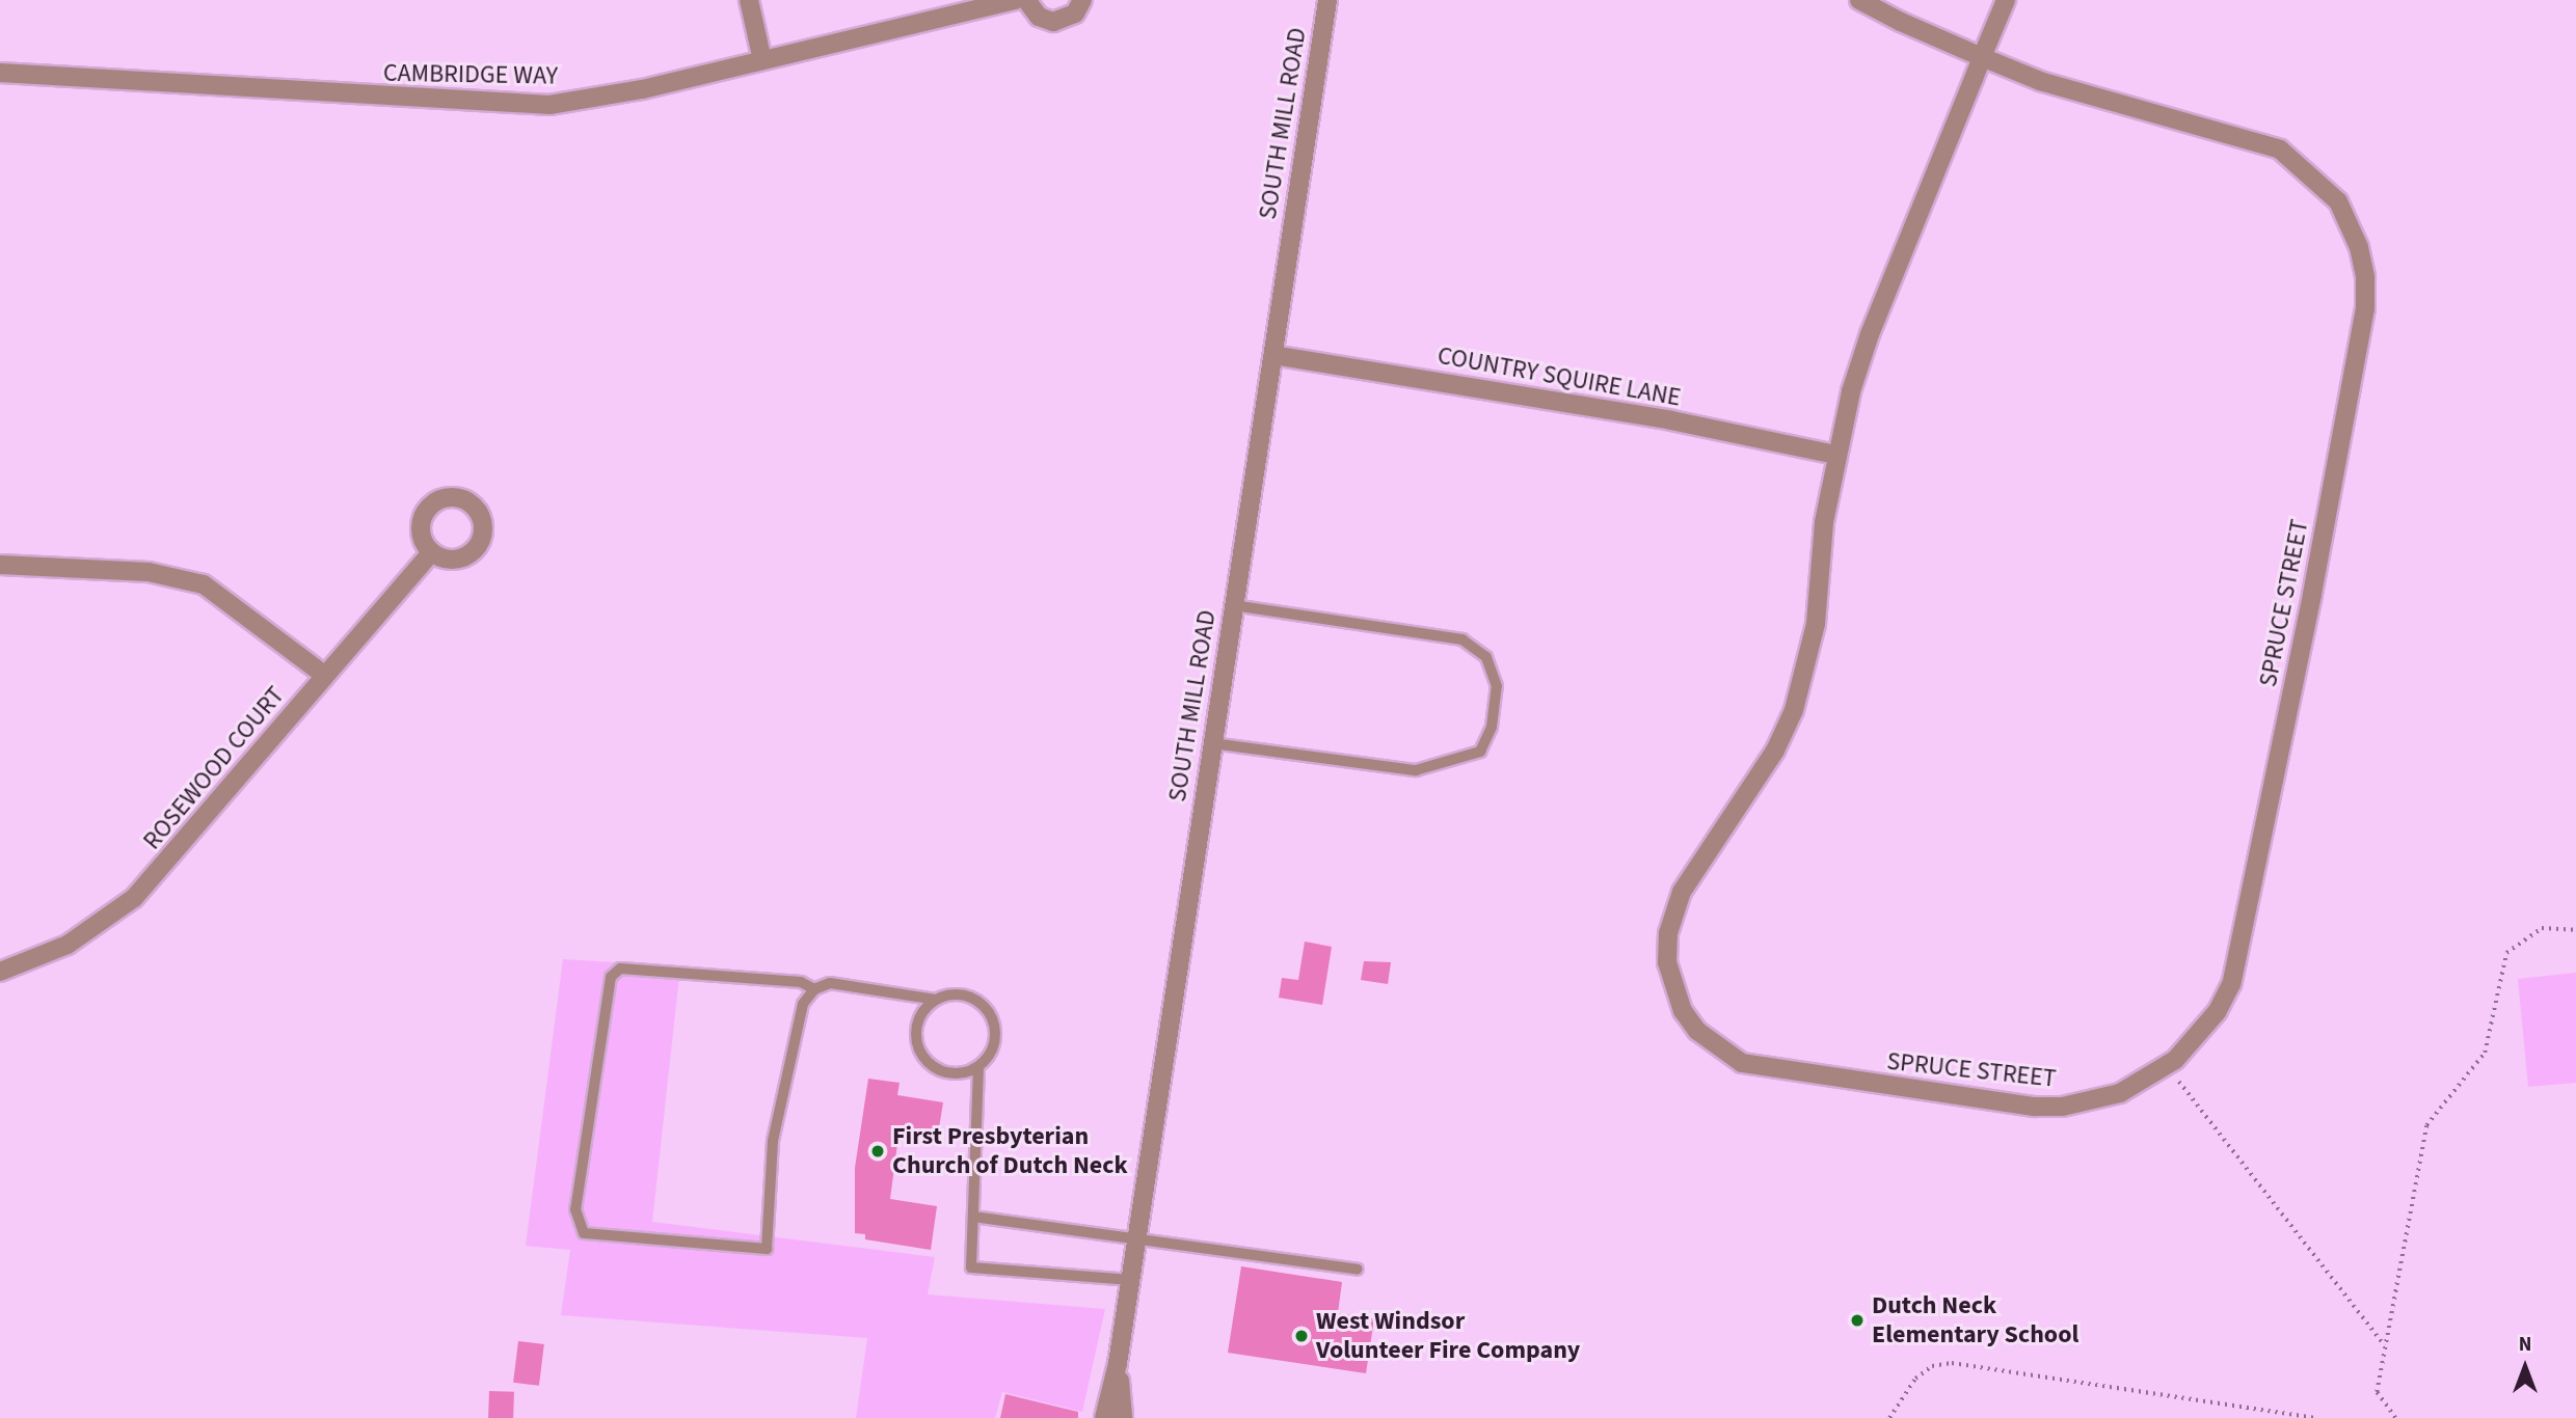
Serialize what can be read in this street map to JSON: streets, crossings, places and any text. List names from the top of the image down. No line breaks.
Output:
{"streets":{"street":["CAMBRIDGE WAY","SOUTH MILL ROAD","COUNTRY SQUIRE LANE","SPRUCE STREET","ROSEWOOD COURT"]},"crossings":[["SOUTH MILL ROAD","COUNTRY SQUIRE LANE"],["COUNTRY SQUIRE LANE","SPRUCE STREET"]],"places":["First Presbyterian Church of Dutch Neck","Dutch Neck Elementary School","West Windsor Volunteer Fire Company"],"north":"top"}
